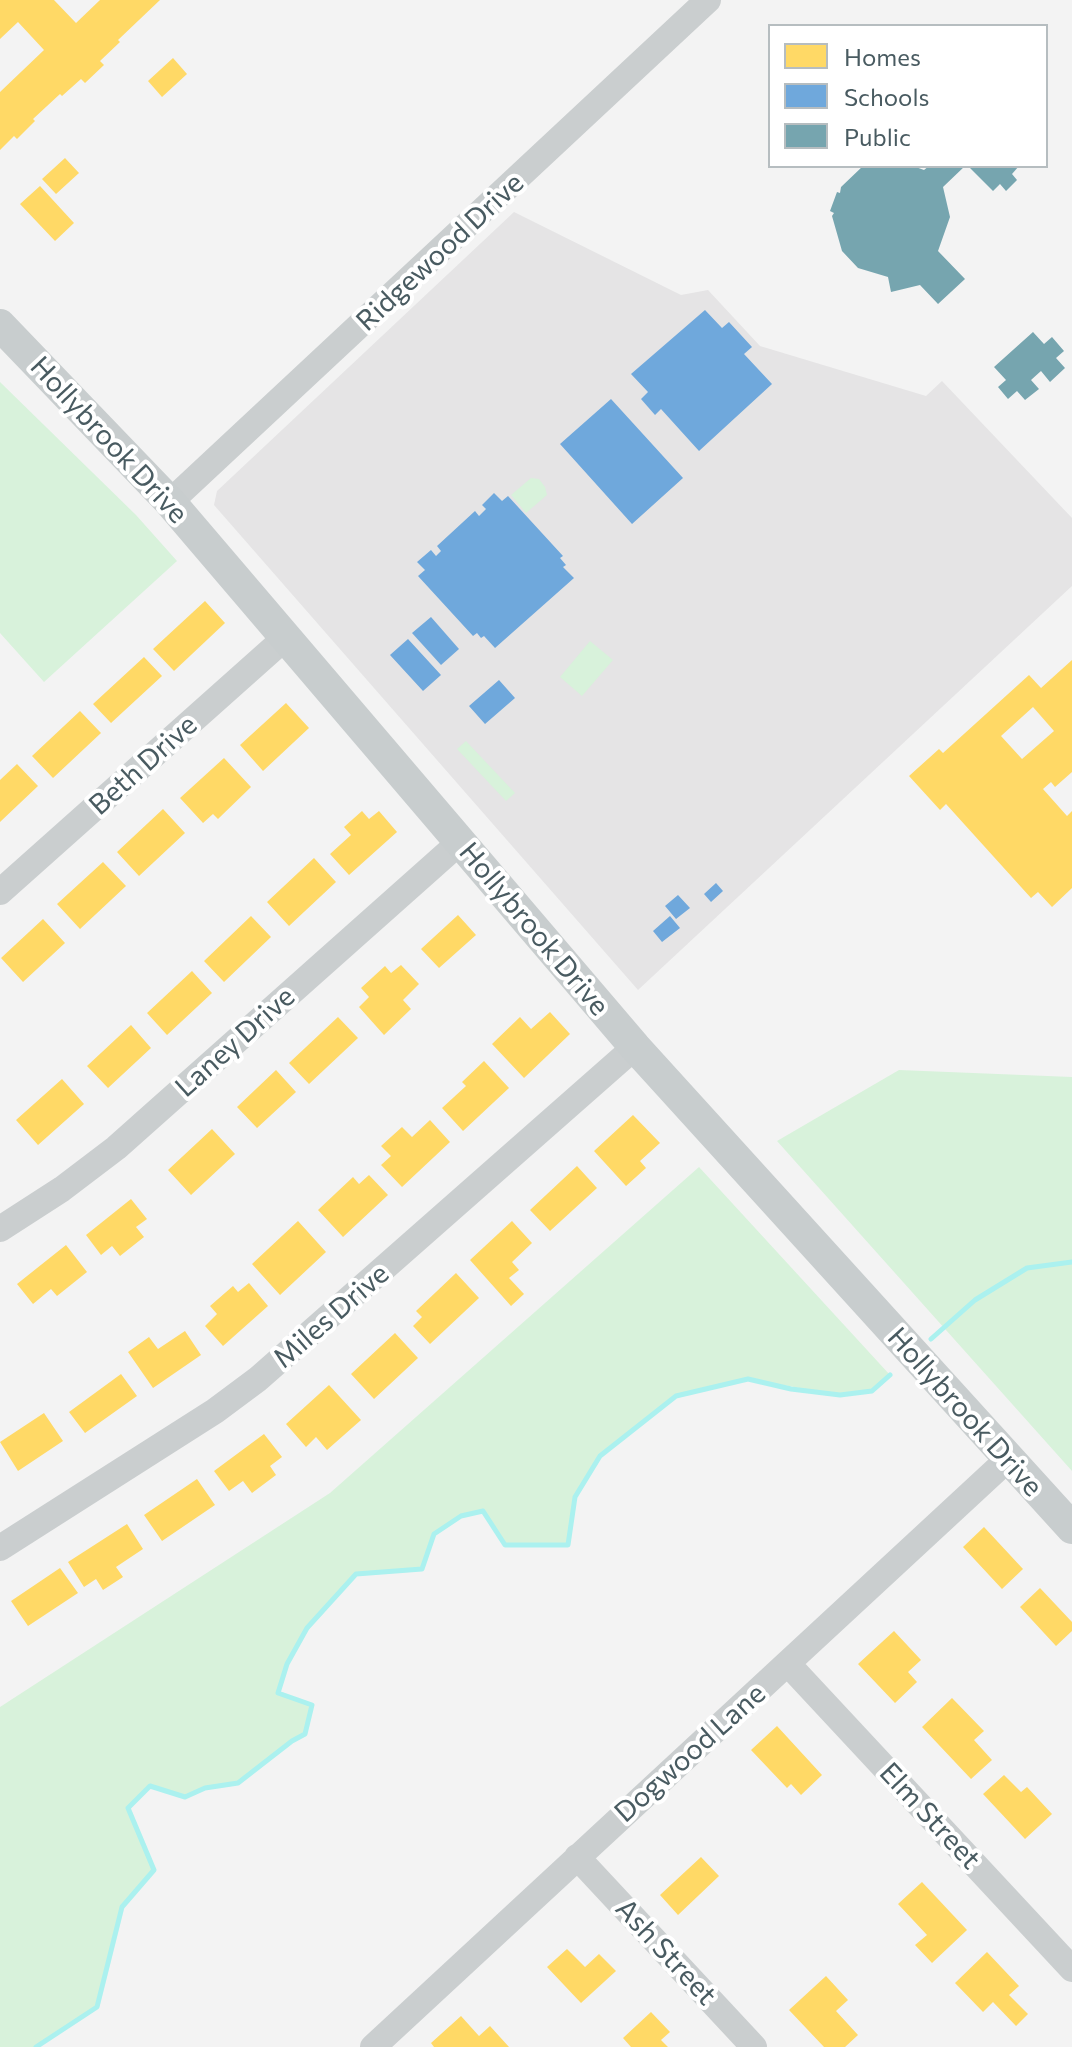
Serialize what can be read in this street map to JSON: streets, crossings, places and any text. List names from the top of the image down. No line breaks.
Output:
{"streets":{"main road":["Hollybrook Drive"],"street":["Ridgewood Drive","Beth Drive","Laney Drive","Miles Drive","Dogwood Lane","Elm Street","Ash Street"]},"crossings":[["Ridgewood Drive","Hollybrook Drive"],["Hollybrook Drive","Beth Drive"],["Hollybrook Drive","Laney Drive"],["Hollybrook Drive","Miles Drive"],["Hollybrook Drive","Dogwood Lane"],["Dogwood Lane","Elm Street"],["Dogwood Lane","Ash Street"]],"legend":["Homes","Schools","Public"]}
